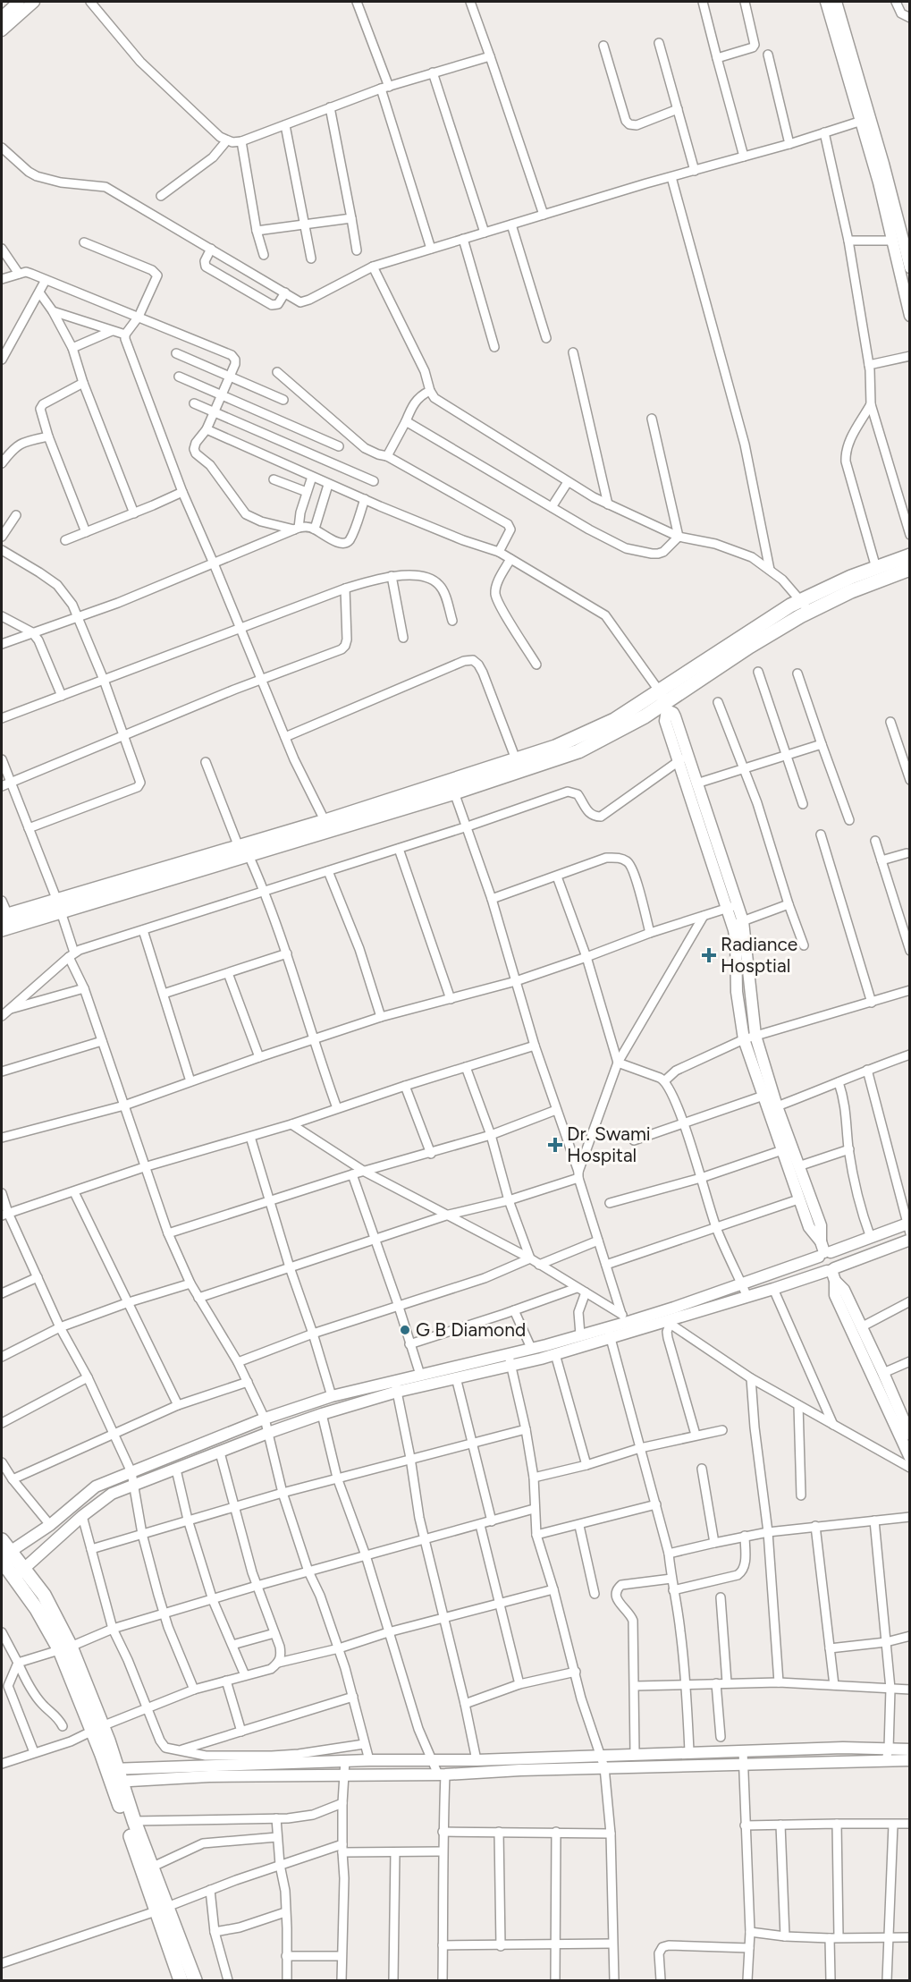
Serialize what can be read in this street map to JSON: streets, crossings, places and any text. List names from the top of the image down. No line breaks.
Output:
{"places":{"health":["Radiance Hosptial","Dr. Swami Hospital"],"other":["G B Diamond"]}}
